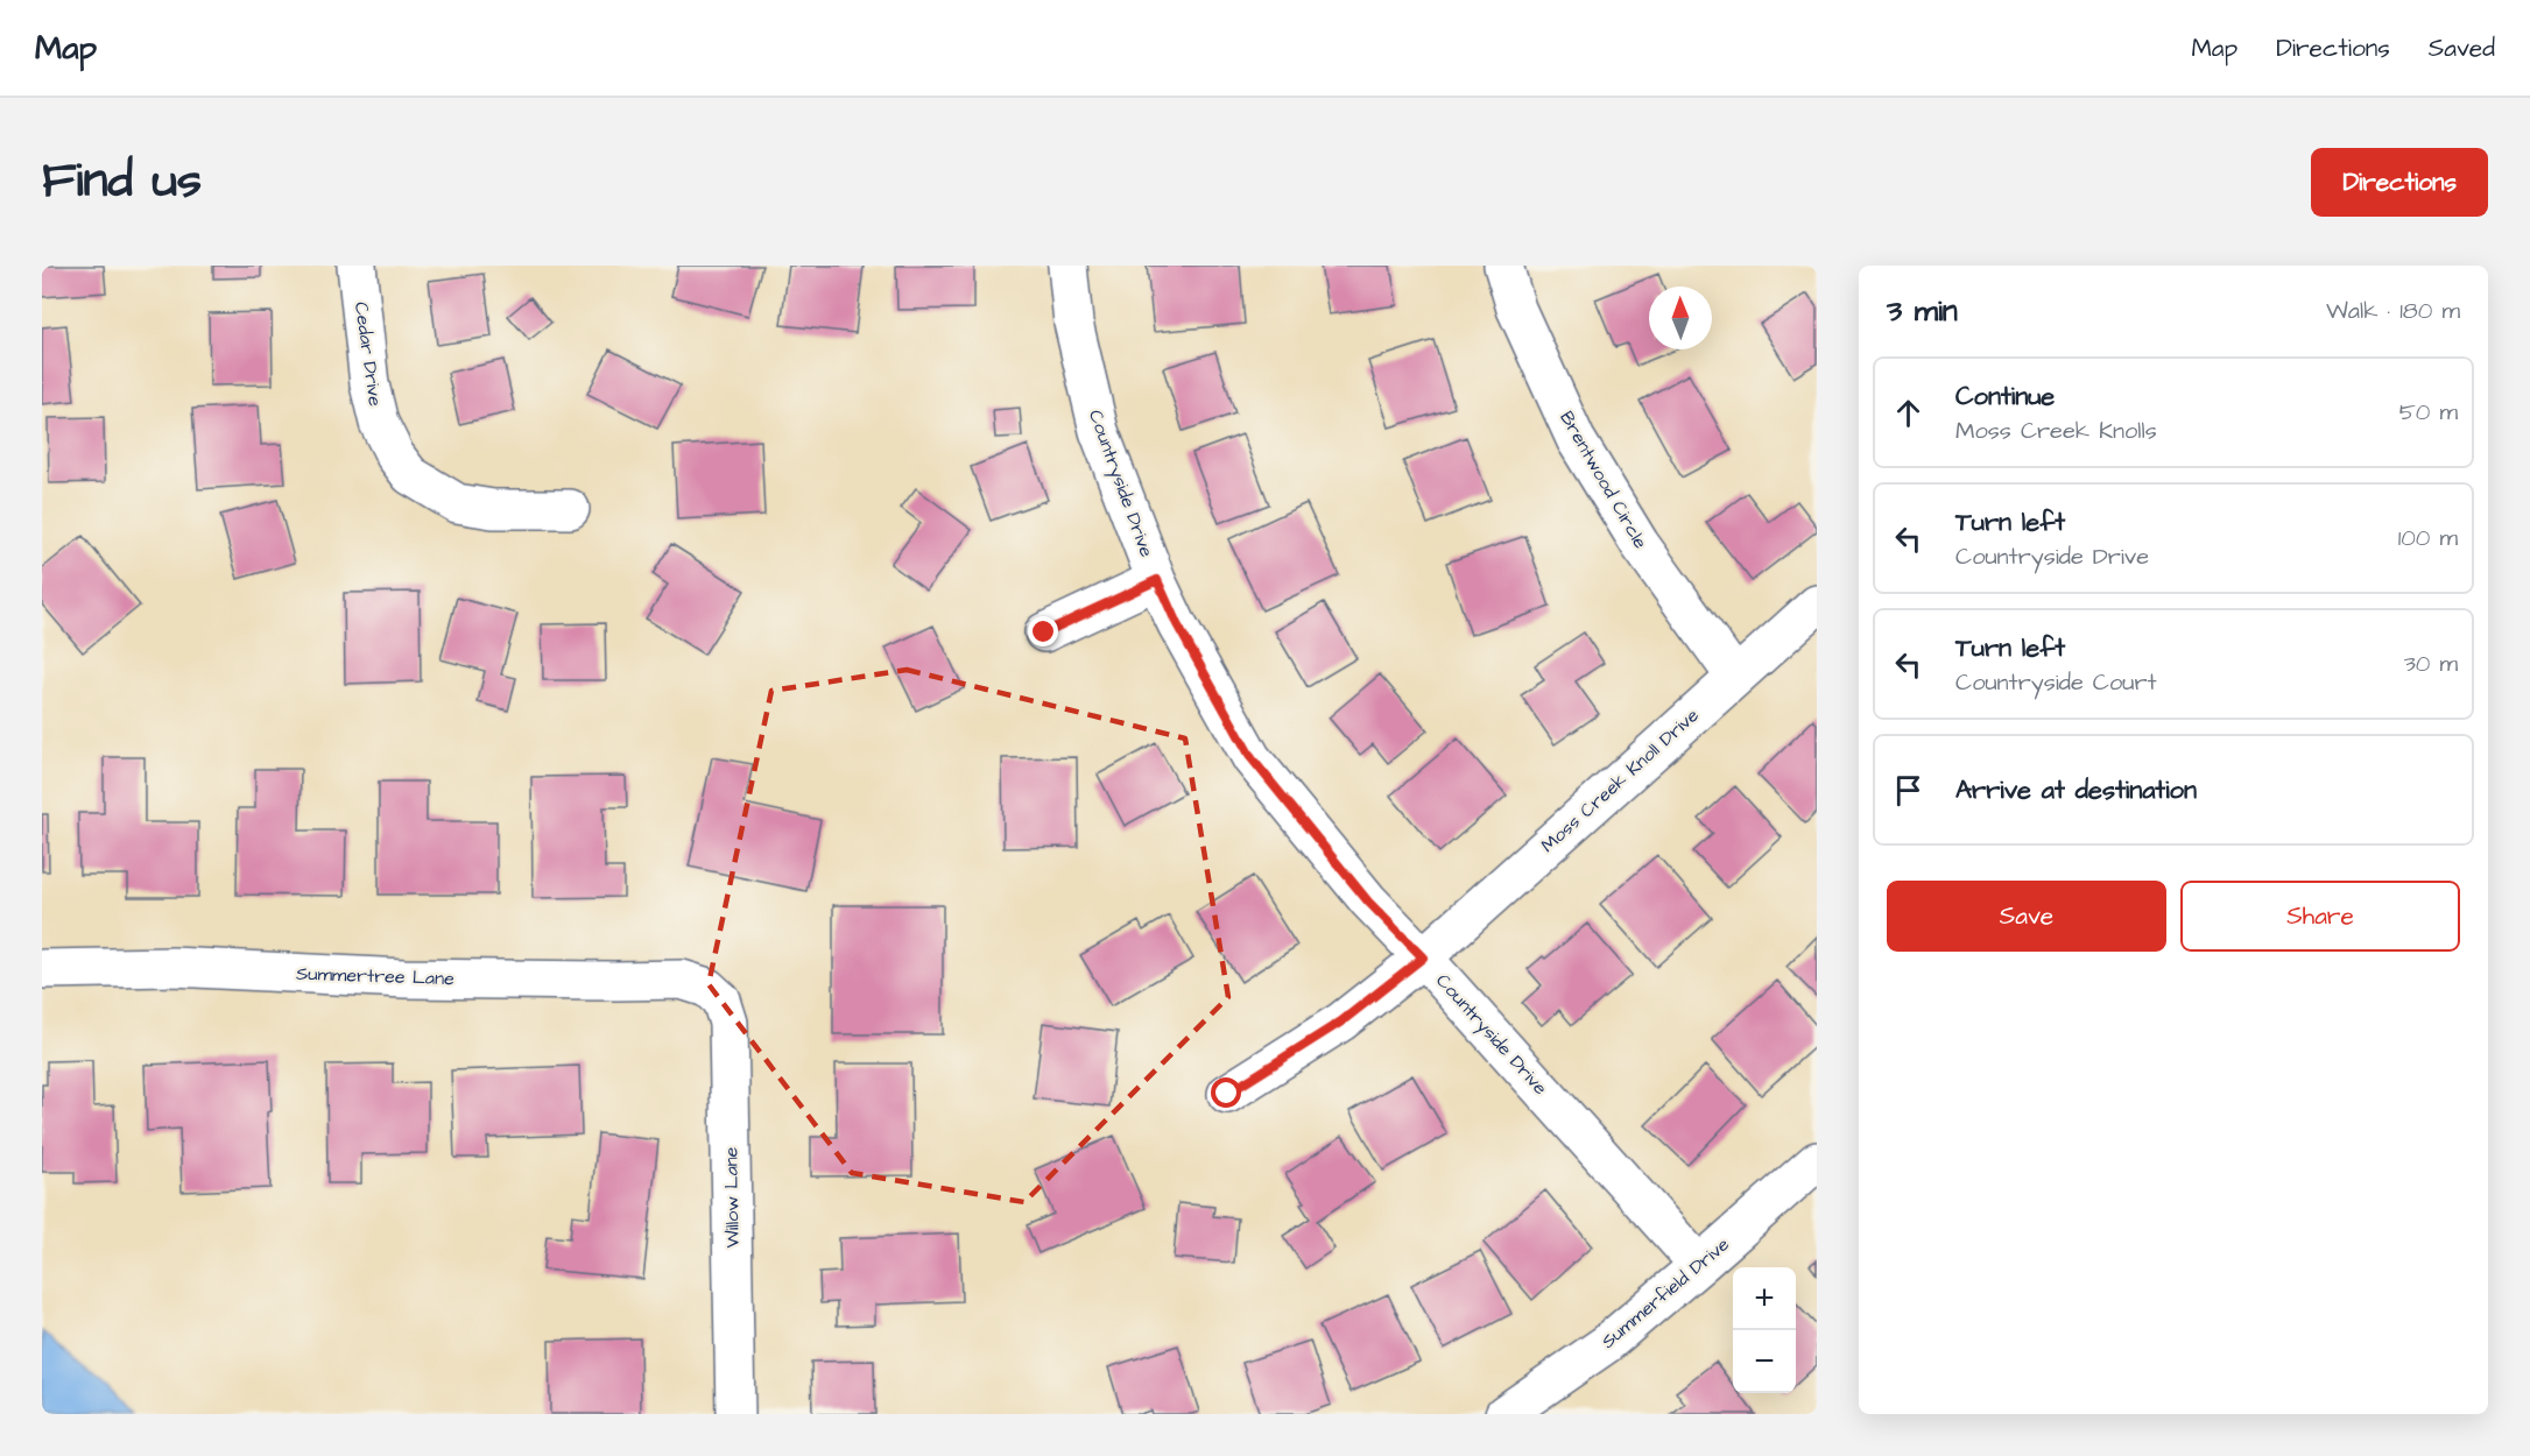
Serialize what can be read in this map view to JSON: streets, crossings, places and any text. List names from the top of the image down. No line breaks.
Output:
{"streets":{"street":["Cedar Drive","Brentwood Circle","Countryside Drive","Moss Creek Knoll Drive","Summertree Lane","Willow Lane","Summerfield Drive"]},"crossings":[["Brentwood Circle","Moss Creek Knoll Drive"],["Countryside Drive","Moss Creek Knoll Drive"],["Countryside Drive","Summerfield Drive"],["Summertree Lane","Willow Lane"]],"north":"top","page":{"header":"Map","nav":["Map","Directions","Saved"],"title":"Find us","buttons":["Directions",["Save","Share"]],"heading":["3 min","Walk · 180 m"],"list":[["Continue","Moss Creek Knolls","50 m"],["Turn left","Countryside Drive","100 m"],["Turn left","Countryside Court","30 m"],"Arrive at destination"],"map_buttons":["+","−"]}}
